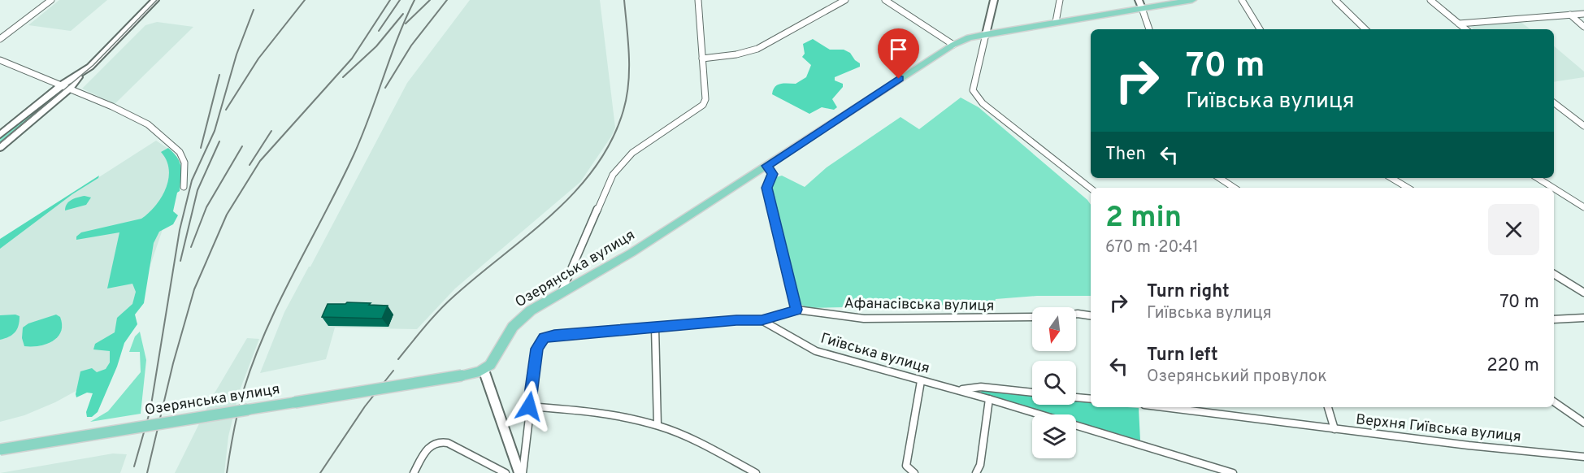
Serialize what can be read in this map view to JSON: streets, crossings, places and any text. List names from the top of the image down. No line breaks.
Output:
{"streets":{"main road":["Озерянська вулиця"],"street":["Афанасівська вулиця","Гиївська вулиця","Верхня Гиївська вулиця"]},"crossings":[["Афанасівська вулиця","Гиївська вулиця"]],"north":"bottom","page":{"turn":["70 m","Гиївська вулиця"],"then":"Then","heading":["2 min","670 m · 20:41"],"list":[{"name":"Turn right","note":"Гиївська вулиця","value":"70 m"},{"name":"Turn left","note":"Озерянський провулок","value":"220 m"}]}}
